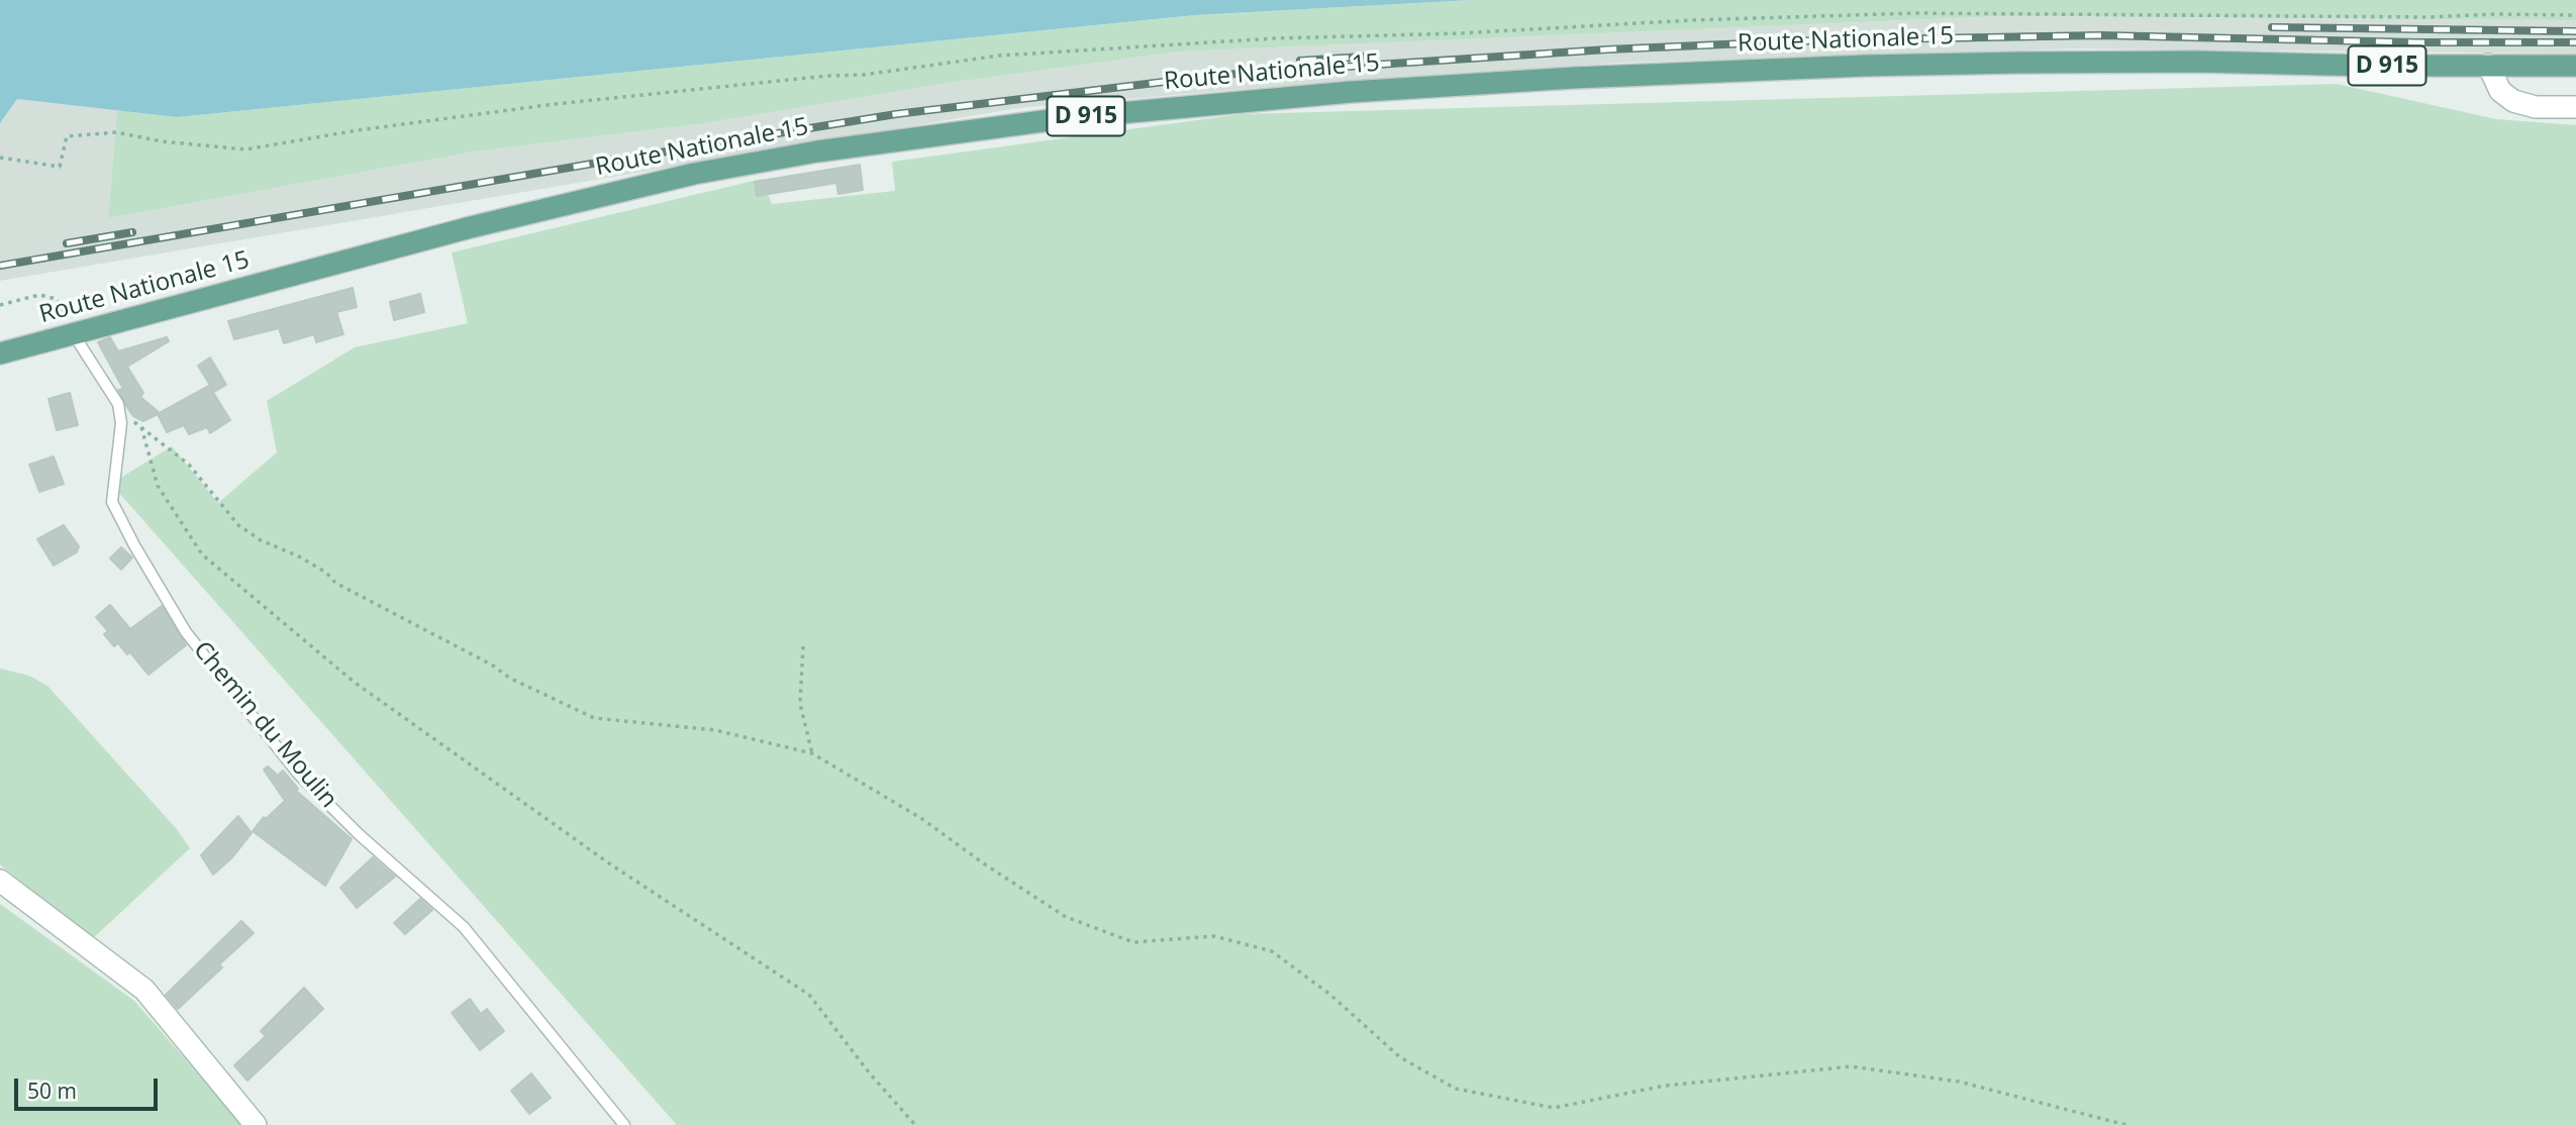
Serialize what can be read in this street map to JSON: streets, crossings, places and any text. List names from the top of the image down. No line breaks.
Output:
{"streets":{"main road":["Route Nationale 15","D 915"],"lane":["Chemin du Moulin"]},"crossings":[["Route Nationale 15","Chemin du Moulin"]],"scale_bar":"50 m"}
